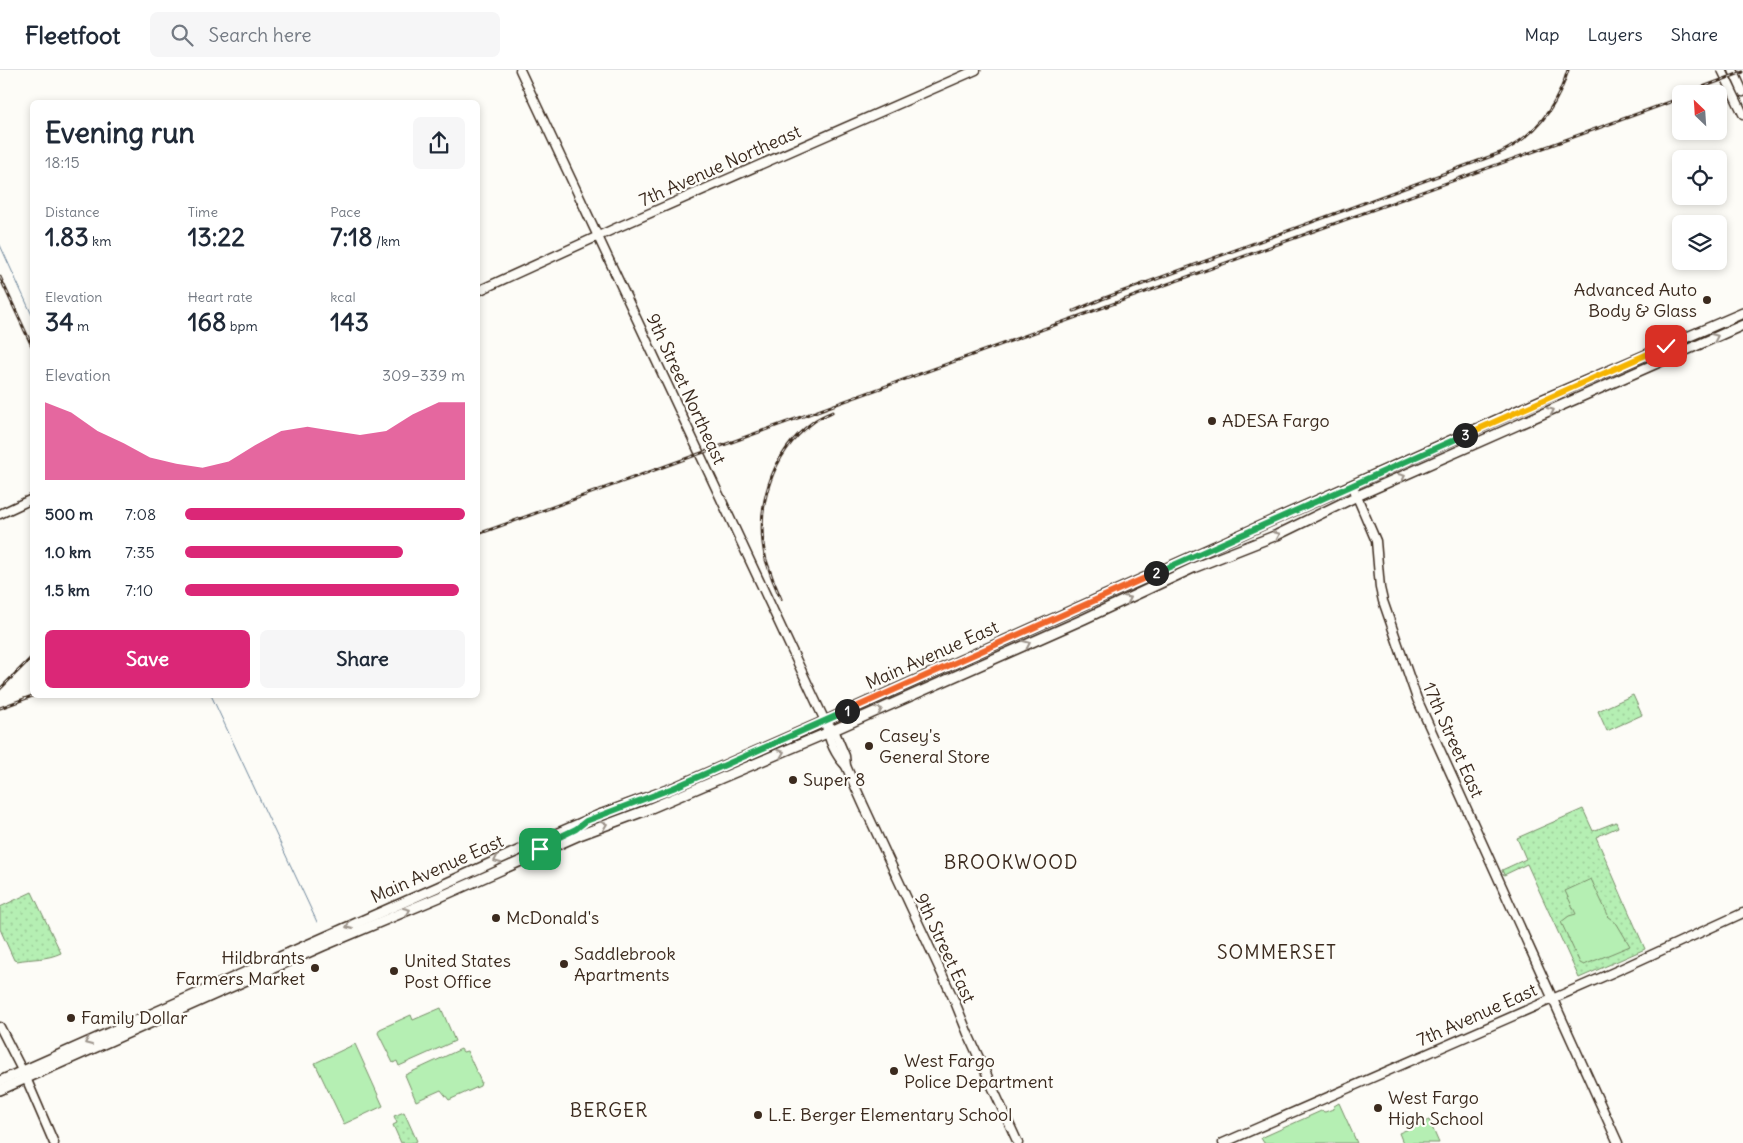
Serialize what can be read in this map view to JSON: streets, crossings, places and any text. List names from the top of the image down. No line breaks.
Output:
{"streets":{"main road":["Main Avenue East"],"street":["7th Avenue Northeast","9th Street Northeast","17th Street East","9th Street East","7th Avenue East"]},"crossings":[["7th Avenue Northeast","9th Street Northeast"],["9th Street Northeast","Main Avenue East"],["9th Street Northeast","9th Street East"],["Main Avenue East","17th Street East"],["Main Avenue East","9th Street East"],["17th Street East","7th Avenue East"]],"districts":["BROOKWOOD","SOMMERSET","BERGER"],"places":["Advanced Auto Body & Glass","ADESA Fargo","Casey's General Store","Super 8","McDonald's","Saddlebrook Apartments","Hildbrants Farmers Market","United States Post Office","Family Dollar","West Fargo Police Department","West Fargo High School","L.E. Berger Elementary School"],"north":"top left","page":{"header":"Fleetfoot","search":"Search here","nav":["Map","Layers","Share"],"heading":["Evening run","18:15"],"stats":[["Distance","1.83 km"],["Time","13:22"],["Pace","7:18 /km"],["Elevation","34 m"],["Heart rate","168 bpm"],["kcal","143"]],"chart":["Elevation","309–339 m"],"pins":["3","2","1"],"list":[{"name":"500 m","note":"7:08"},{"name":"1.0 km","note":"7:35"},{"name":"1.5 km","note":"7:10"}],"buttons":["Save","Share"]}}
